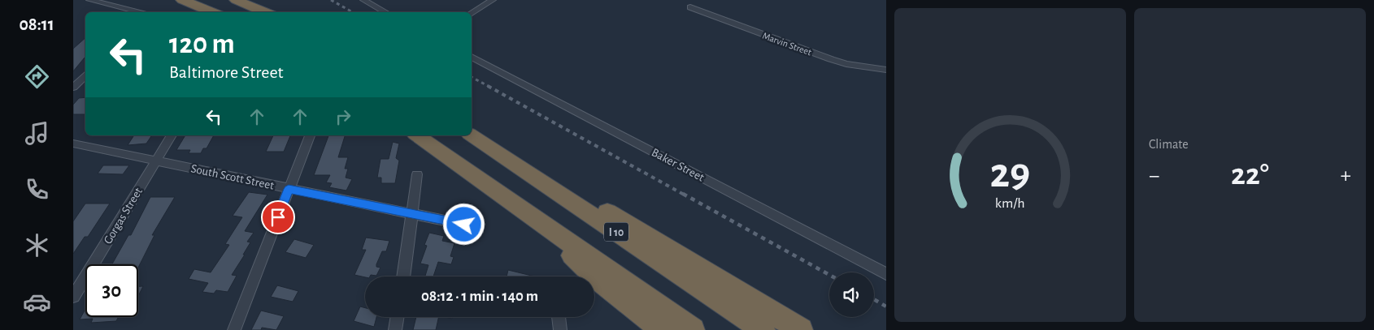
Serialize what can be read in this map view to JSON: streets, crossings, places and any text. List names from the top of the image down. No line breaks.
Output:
{"streets":{"highway":["I 10"],"street":["Marvin Street","Baker Street","South Scott Street","Gorgas Street"]},"crossings":[["South Scott Street","Gorgas Street"]],"page":{"tabs":"08:11","tile":"Climate","turn":["120 m","Baltimore Street"],"heat":["−","22°","+"],"limit":"30","trip":"08:12 · 1 min · 140 m","gauge":["29","km/h"]}}
